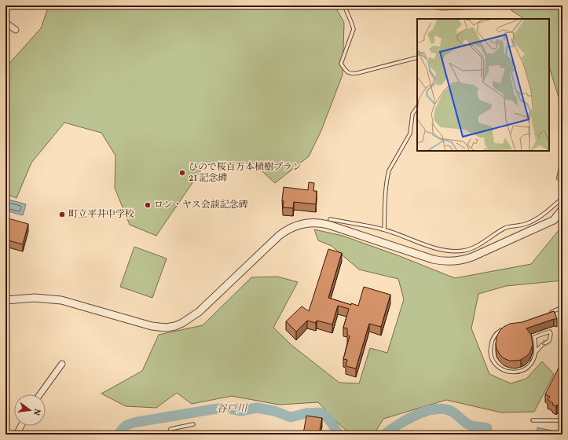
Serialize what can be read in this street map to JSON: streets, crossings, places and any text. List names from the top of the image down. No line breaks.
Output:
{"water":["谷戸川"],"places":["ひので桜百万本植樹プラン 21 記念碑","ロン・ヤス会談記念碑","町立平井中学校"],"north":"right"}
